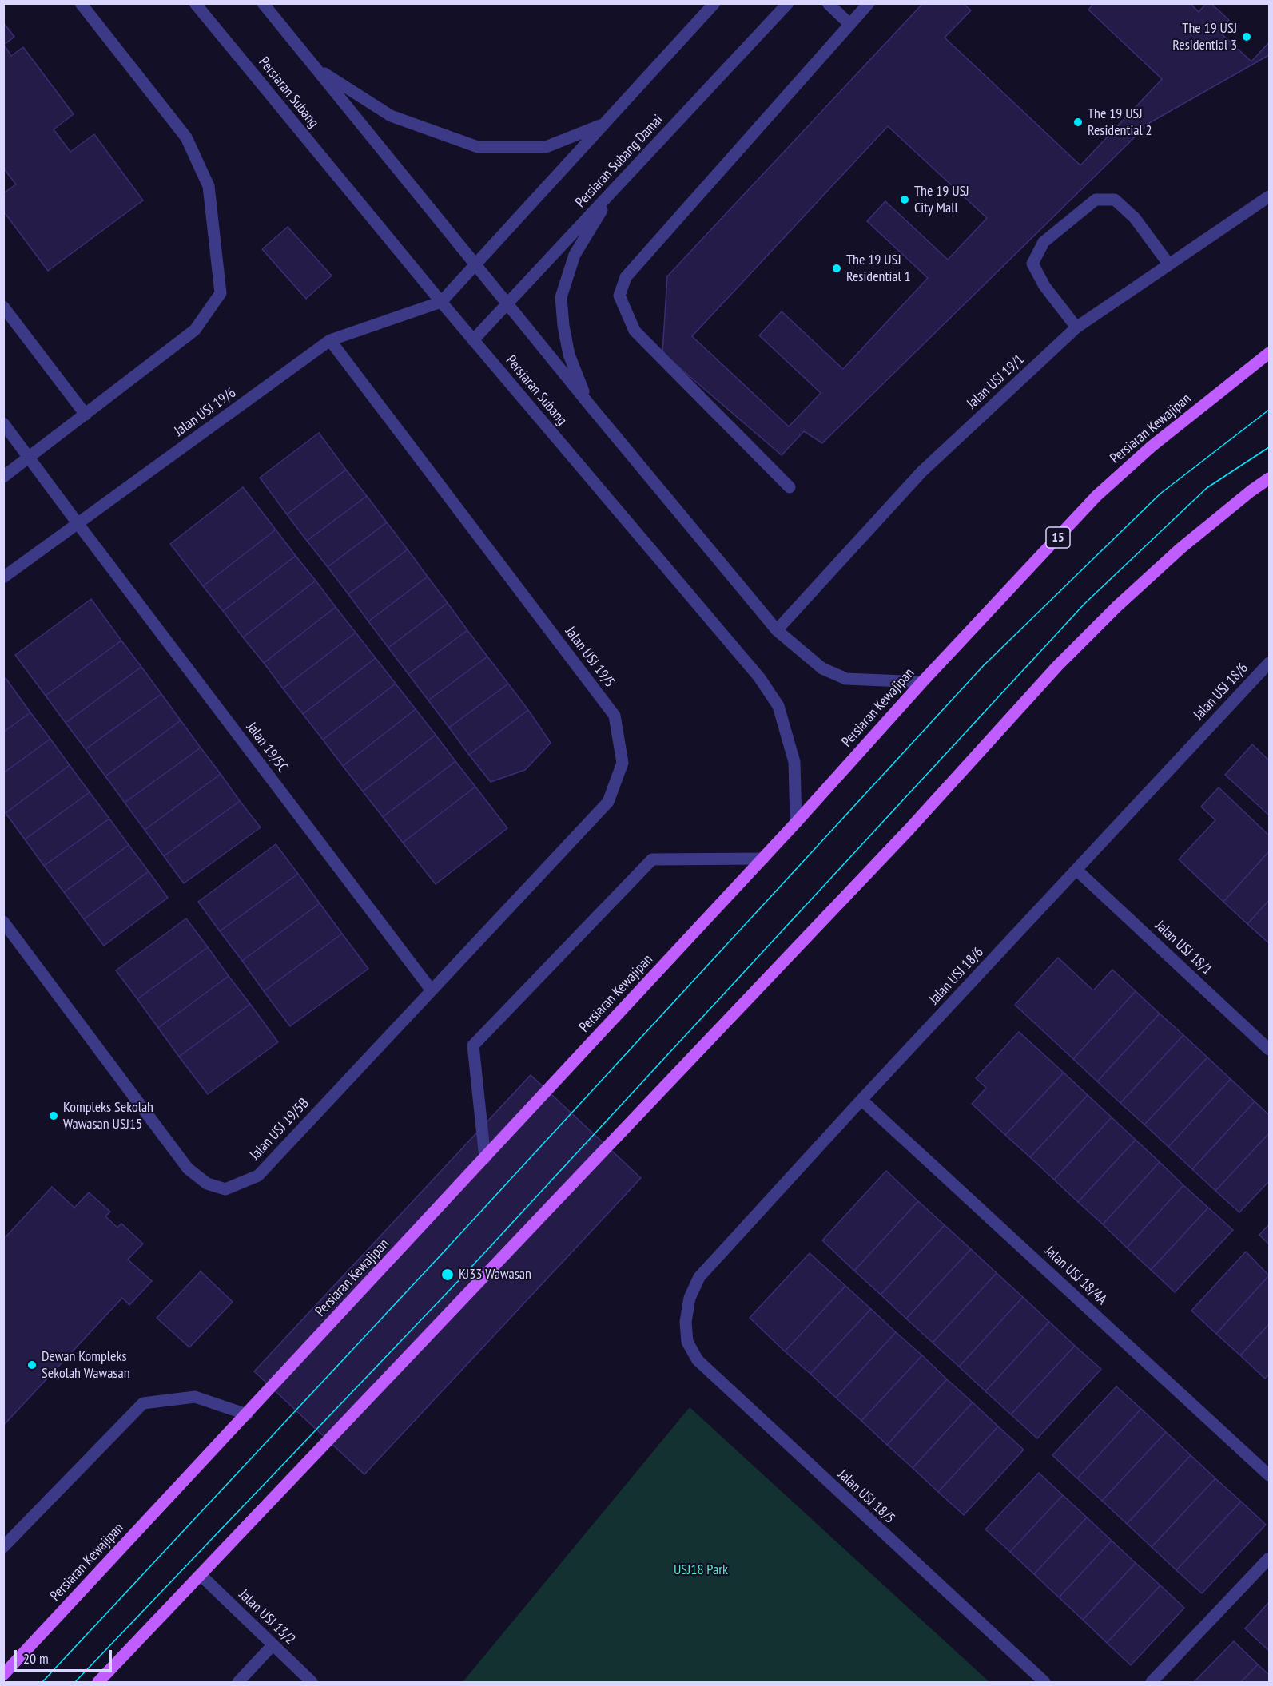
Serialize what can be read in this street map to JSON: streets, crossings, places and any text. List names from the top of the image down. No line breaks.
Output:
{"streets":{"main road":["Persiaran Kewajipan","15"],"street":["Persiaran Subang","Persiaran Subang Damai","Jalan USJ 19/1","Jalan USJ 19/6","Jalan USJ 19/5","Jalan USJ 18/6","Jalan 19/5C","Jalan USJ 18/1","Jalan USJ 19/5B","Jalan USJ 18/4A","Jalan USJ 18/5","Jalan USJ 13/2"]},"crossings":[["Persiaran Subang","Persiaran Subang Damai"],["Persiaran Subang","Jalan USJ 19/6"],["Persiaran Subang","Persiaran Kewajipan"],["Jalan USJ 19/6","Jalan USJ 19/5"],["Jalan USJ 19/6","Jalan 19/5C"],["Jalan USJ 19/5","Jalan 19/5C"],["Jalan USJ 19/5","Jalan USJ 19/5B"],["Jalan USJ 18/6","Jalan USJ 18/1"],["Jalan USJ 18/6","Jalan USJ 18/4A"],["Jalan USJ 18/6","Jalan USJ 18/5"],["Jalan 19/5C","Jalan USJ 19/5B"]],"parks":["USJ18 Park"],"places":["The 19 USJ Residential 3","The 19 USJ Residential 2","The 19 USJ City Mall","The 19 USJ Residential 1","Kompleks Sekolah Wawasan USJ15","KJ33 Wawasan","Dewan Kompleks Sekolah Wawasan"],"scale_bar":"20 m"}
